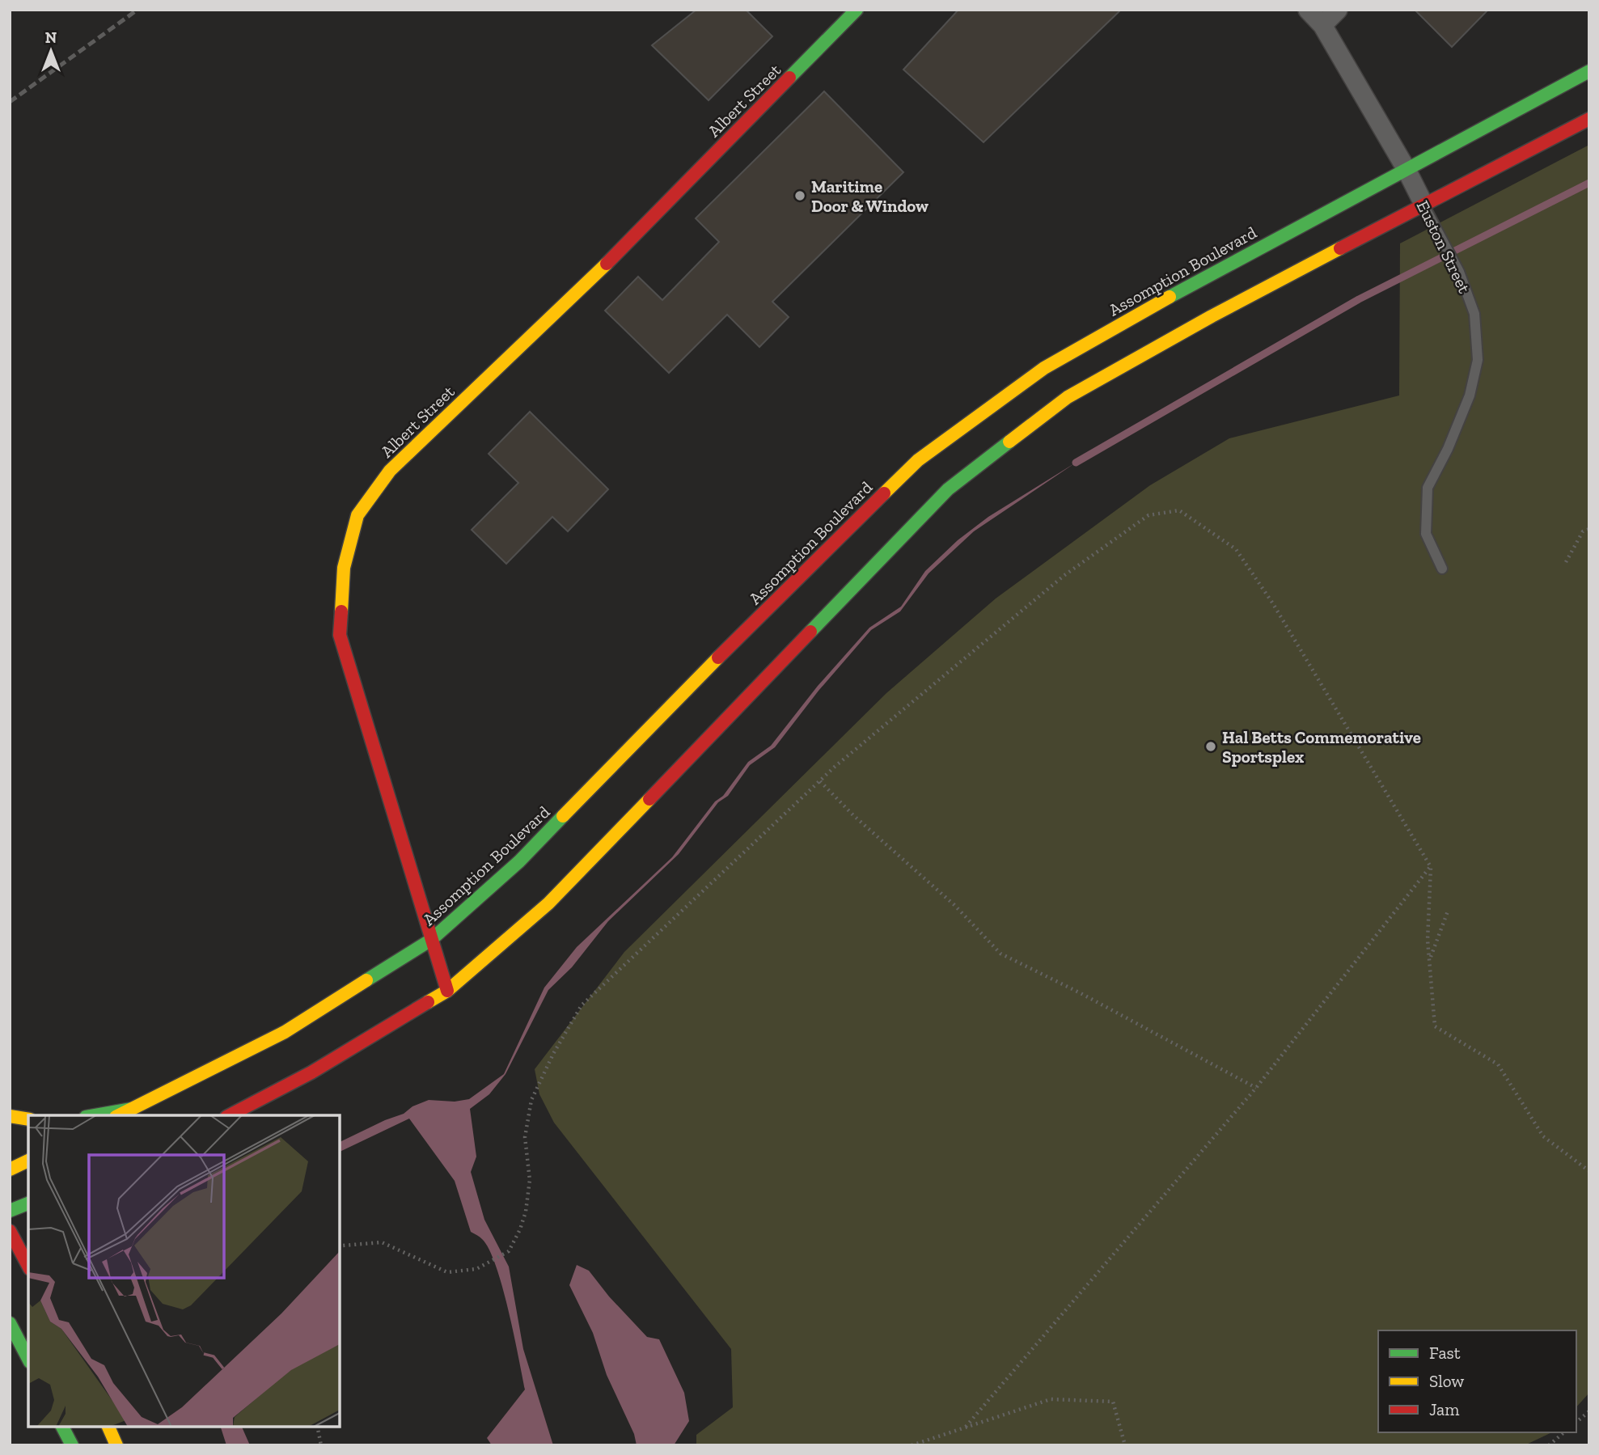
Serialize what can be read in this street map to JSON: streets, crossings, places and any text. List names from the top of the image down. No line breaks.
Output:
{"streets":{"main road":["Albert Street","Assomption Boulevard"],"street":["Euston Street"]},"crossings":[["Albert Street","Assomption Boulevard"],["Euston Street","Assomption Boulevard"]],"places":["Maritime Door & Window","Hal Betts Commemorative Sportsplex"],"legend":["Fast","Slow","Jam"],"north":"top"}
